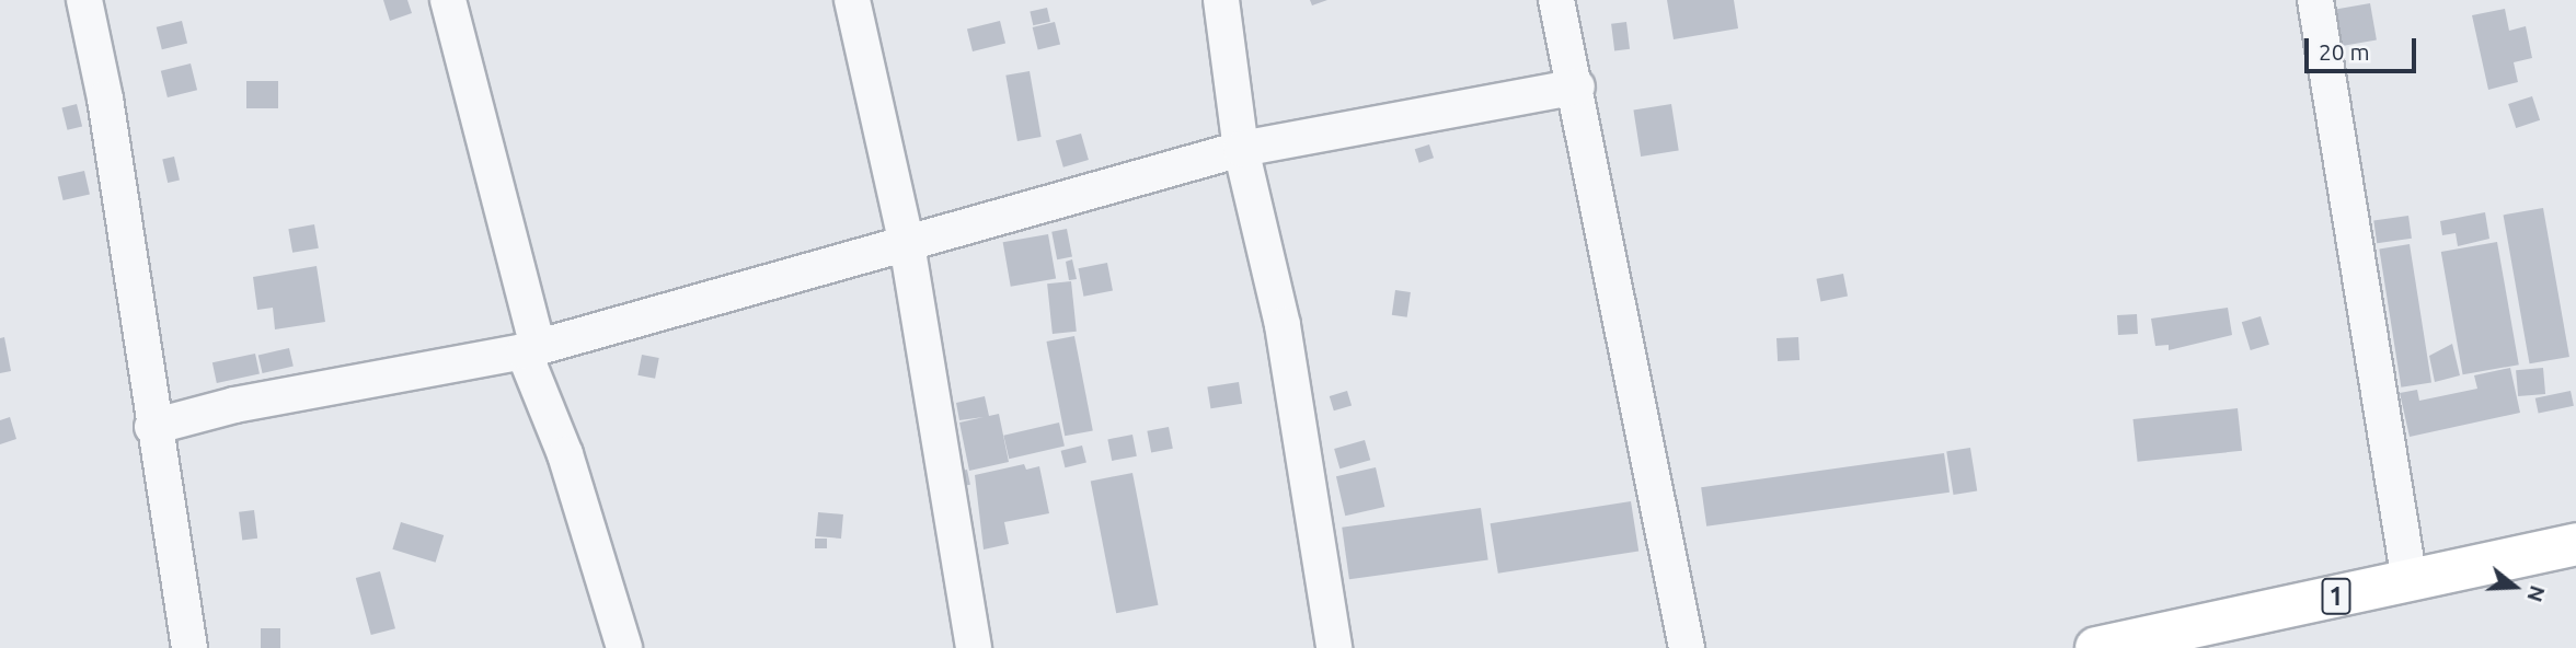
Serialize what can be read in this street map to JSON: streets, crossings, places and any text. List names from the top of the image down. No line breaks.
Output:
{"streets":{"main road":["1"]},"scale_bar":"20 m","north":"right"}
